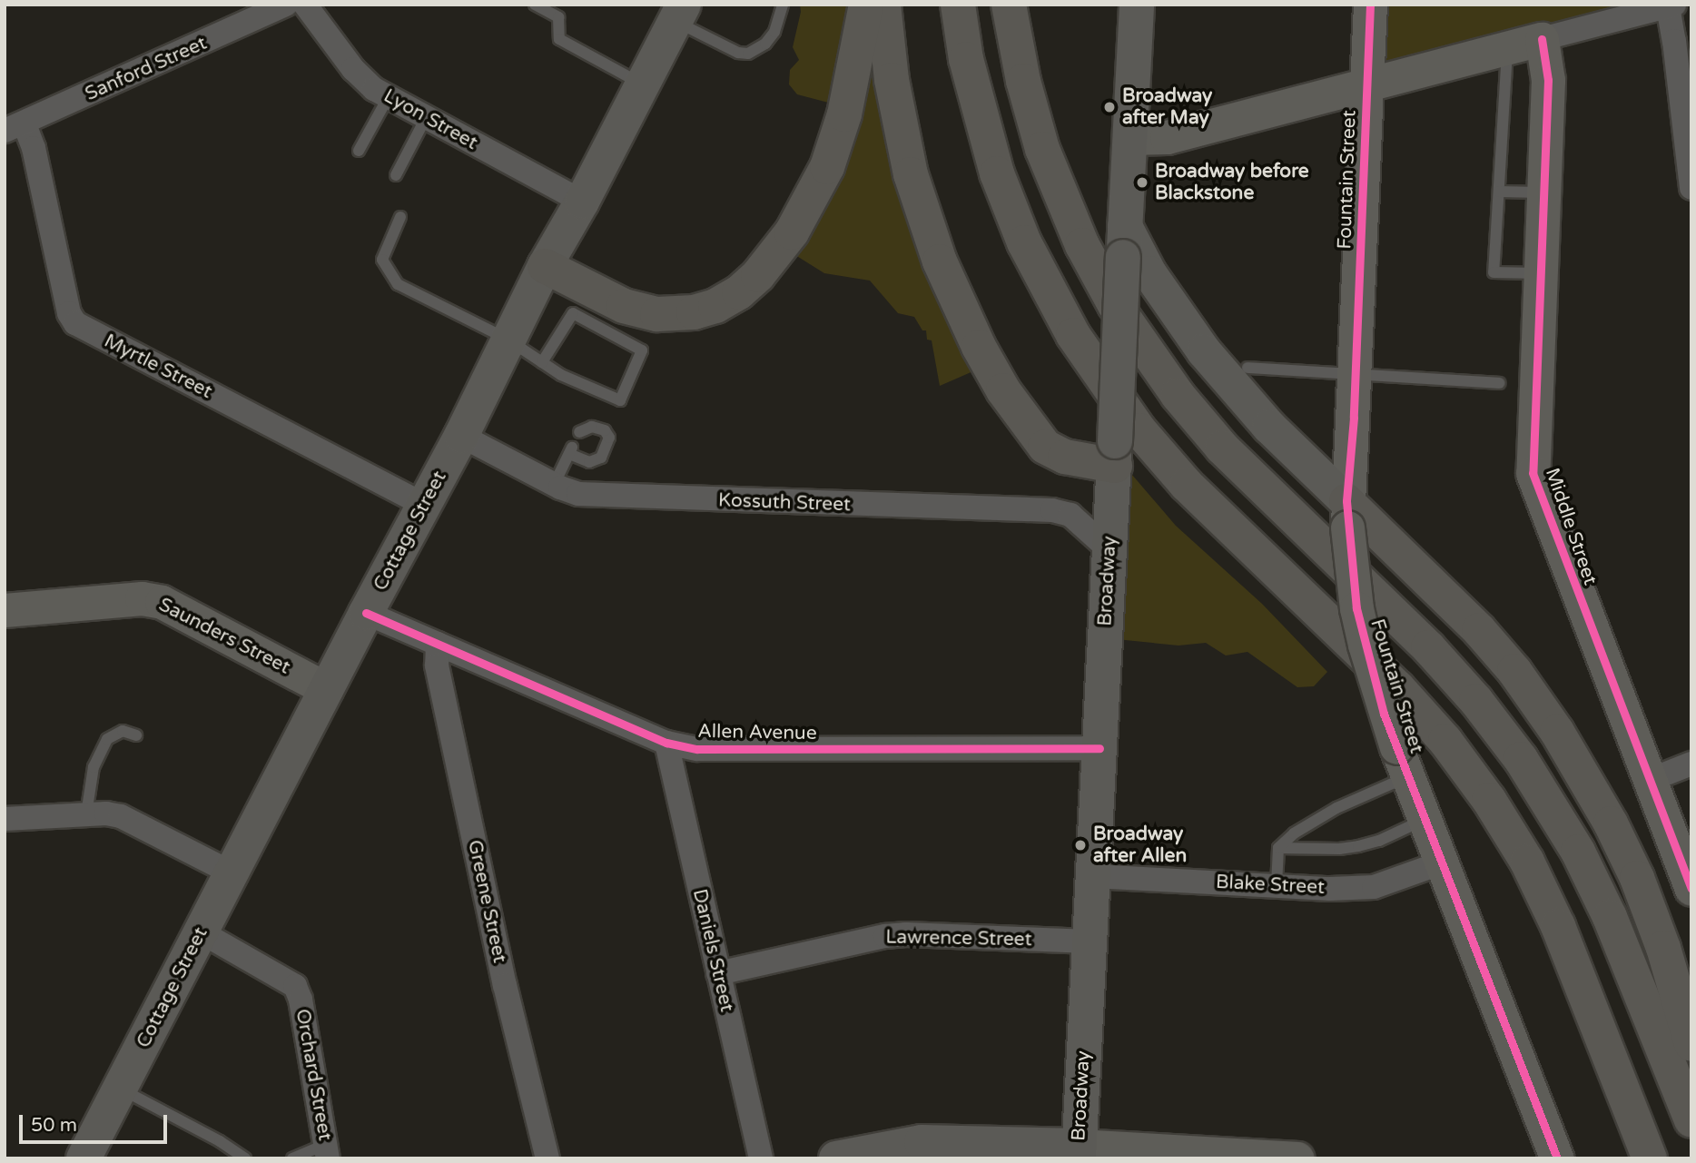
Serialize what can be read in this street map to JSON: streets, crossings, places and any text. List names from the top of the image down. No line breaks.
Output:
{"streets":{"main road":["Cottage Street","Broadway"],"street":["Sanford Street","Lyon Street","Fountain Street","Myrtle Street","Kossuth Street","Middle Street","Saunders Street","Allen Avenue","Blake Street","Greene Street","Lawrence Street","Daniels Street","Orchard Street"]},"crossings":[["Sanford Street","Myrtle Street"],["Lyon Street","Cottage Street"],["Fountain Street","Blake Street"],["Myrtle Street","Cottage Street"],["Kossuth Street","Cottage Street"],["Kossuth Street","Broadway"],["Cottage Street","Saunders Street"],["Cottage Street","Allen Avenue"],["Cottage Street","Orchard Street"],["Broadway","Allen Avenue"],["Broadway","Blake Street"],["Broadway","Lawrence Street"],["Allen Avenue","Greene Street"],["Allen Avenue","Daniels Street"],["Lawrence Street","Daniels Street"]],"places":["Broadway after May","Broadway before Blackstone","Broadway after Allen"],"scale_bar":"50 m"}
